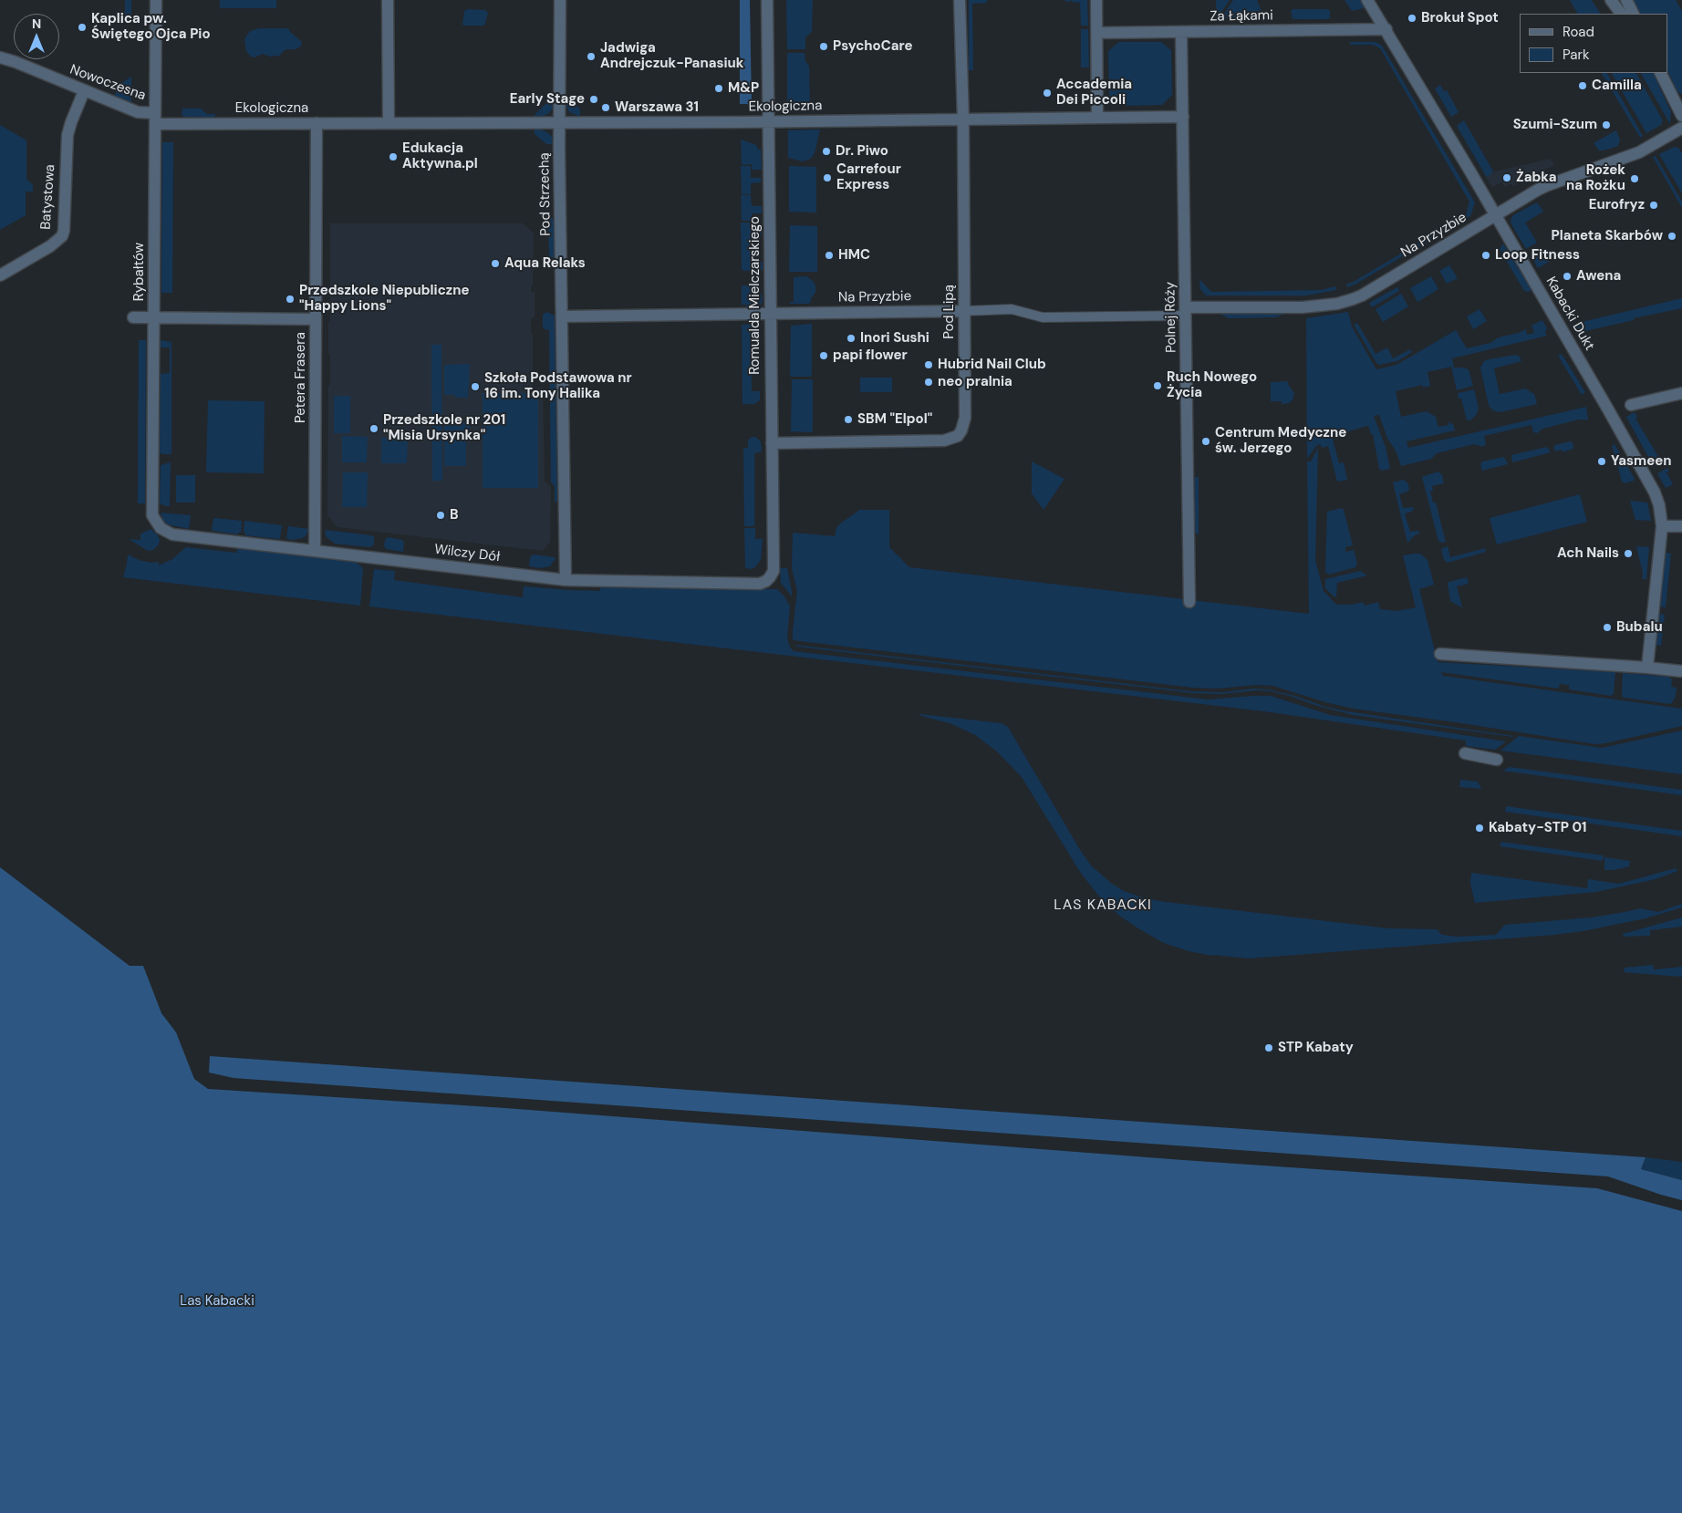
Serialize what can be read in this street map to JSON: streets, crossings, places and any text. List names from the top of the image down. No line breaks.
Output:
{"streets":{"street":["Za Łąkami","Nowoczesna","Ekologiczna","Pod Strzechą","Batystowa","Na Przyzbie","Rybałtów","Romualda Mielczarskiego","Pod Lipą","Kabacki Dukt","Polnej Róży","Petera Frasera","Wilczy Dół"]},"crossings":[["Za Łąkami","Kabacki Dukt"],["Za Łąkami","Polnej Róży"],["Nowoczesna","Ekologiczna"],["Nowoczesna","Batystowa"],["Nowoczesna","Rybałtów"],["Ekologiczna","Pod Strzechą"],["Ekologiczna","Rybałtów"],["Ekologiczna","Romualda Mielczarskiego"],["Ekologiczna","Pod Lipą"],["Ekologiczna","Polnej Róży"],["Ekologiczna","Petera Frasera"],["Pod Strzechą","Na Przyzbie"],["Pod Strzechą","Wilczy Dół"],["Na Przyzbie","Romualda Mielczarskiego"],["Na Przyzbie","Pod Lipą"],["Na Przyzbie","Kabacki Dukt"],["Na Przyzbie","Polnej Róży"],["Rybałtów","Wilczy Dół"],["Romualda Mielczarskiego","Pod Lipą"],["Romualda Mielczarskiego","Wilczy Dół"],["Petera Frasera","Wilczy Dół"]],"districts":["LAS KABACKI"],"parks":["Las Kabacki"],"places":["Brokuł Spot","Kaplica pw. Świętego Ojca Pio","PsychoCare","Jadwiga Andrejczuk-Panasiuk","Camilla","M&P","Accademia Dei Piccoli","Early Stage","Warszawa 31","Szumi-Szum","Dr. Piwo","Edukacja Aktywna.pl","Carrefour Express","Żabka","Rożek na Rożku","Eurofryz","Planeta Skarbów","HMC","Loop Fitness","Aqua Relaks","Awena","Przedszkole Niepubliczne \"Happy Lions\"","Inori Sushi","papi flower","Hubrid Nail Club","neo pralnia","Ruch Nowego Życia","Szkoła Podstawowa nr 16 im. Tony Halika","SBM \"Elpol\"","Przedszkole nr 201 \"Misia Ursynka\"","Centrum Medyczne św. Jerzego","Yasmeen","B","Ach Nails","Bubalu","Kabaty-STP 01","STP Kabaty"],"legend":["Road","Park"],"north":"top"}
